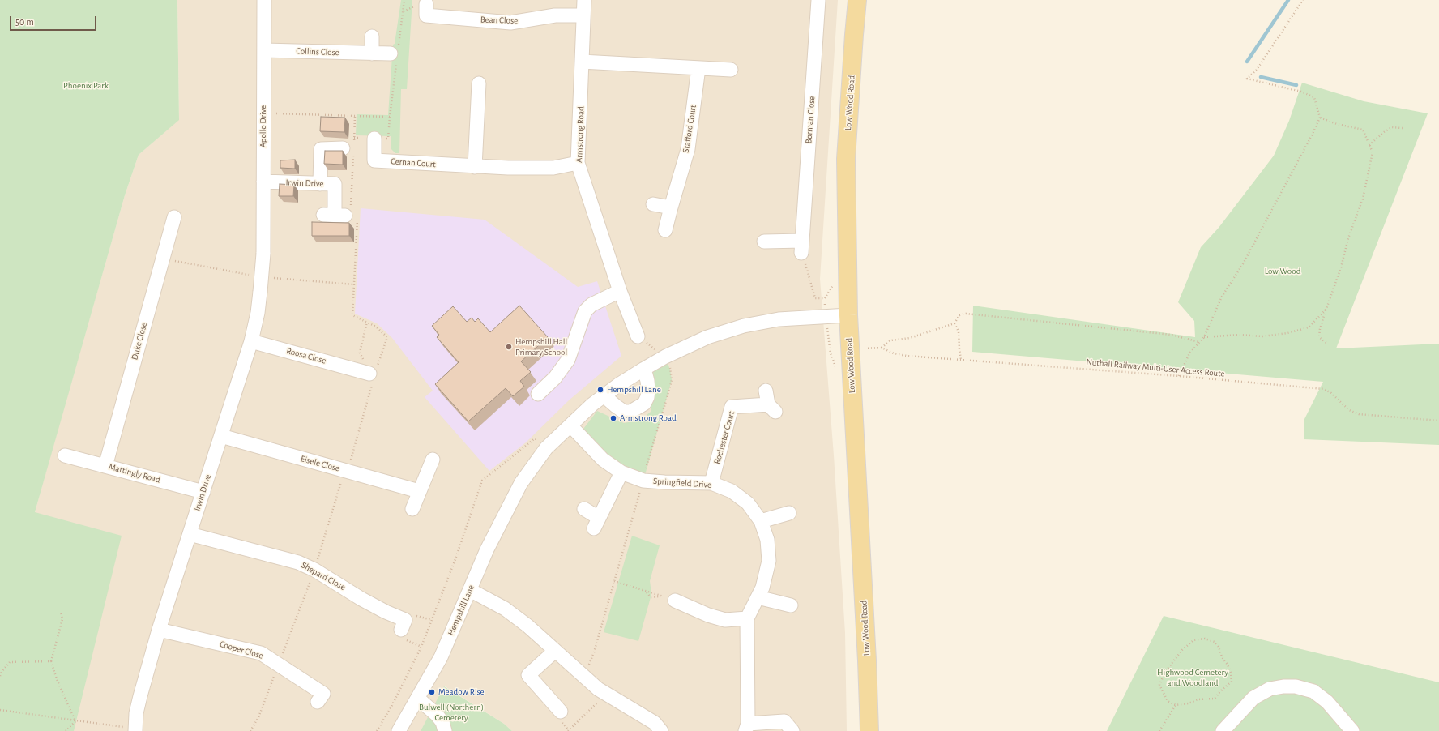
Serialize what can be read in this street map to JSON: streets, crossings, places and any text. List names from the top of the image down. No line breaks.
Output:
{"streets":{"main road":["Low Wood Road"],"street":["Bean Close","Collins Close","Borman Close","Apollo Drive","Stafford Court","Armstrong Road","Cernan Court","Irwin Drive","Duke Close","Roosa Close","Rochester Court","Eisele Close","Mattingly Road","Springfield Drive","Shepard Close","Hempshill Lane","Cooper Close"],"path":["Nuthall Railway Multi-User Access Route"]},"crossings":[["Bean Close","Armstrong Road"],["Collins Close","Apollo Drive"],["Low Wood Road","Hempshill Lane"],["Apollo Drive","Irwin Drive"],["Armstrong Road","Cernan Court"],["Irwin Drive","Roosa Close"],["Irwin Drive","Eisele Close"],["Irwin Drive","Mattingly Road"],["Irwin Drive","Shepard Close"],["Irwin Drive","Cooper Close"],["Duke Close","Mattingly Road"],["Rochester Court","Springfield Drive"],["Springfield Drive","Hempshill Lane"]],"parks":["Phoenix Park","Low Wood","Highwood Cemetery and Woodland","Bulwell (Northern) Cemetery"],"places":["Hempshill Hall Primary School","Hempshill Lane","Armstrong Road","Meadow Rise"],"scale_bar":"50 m"}
